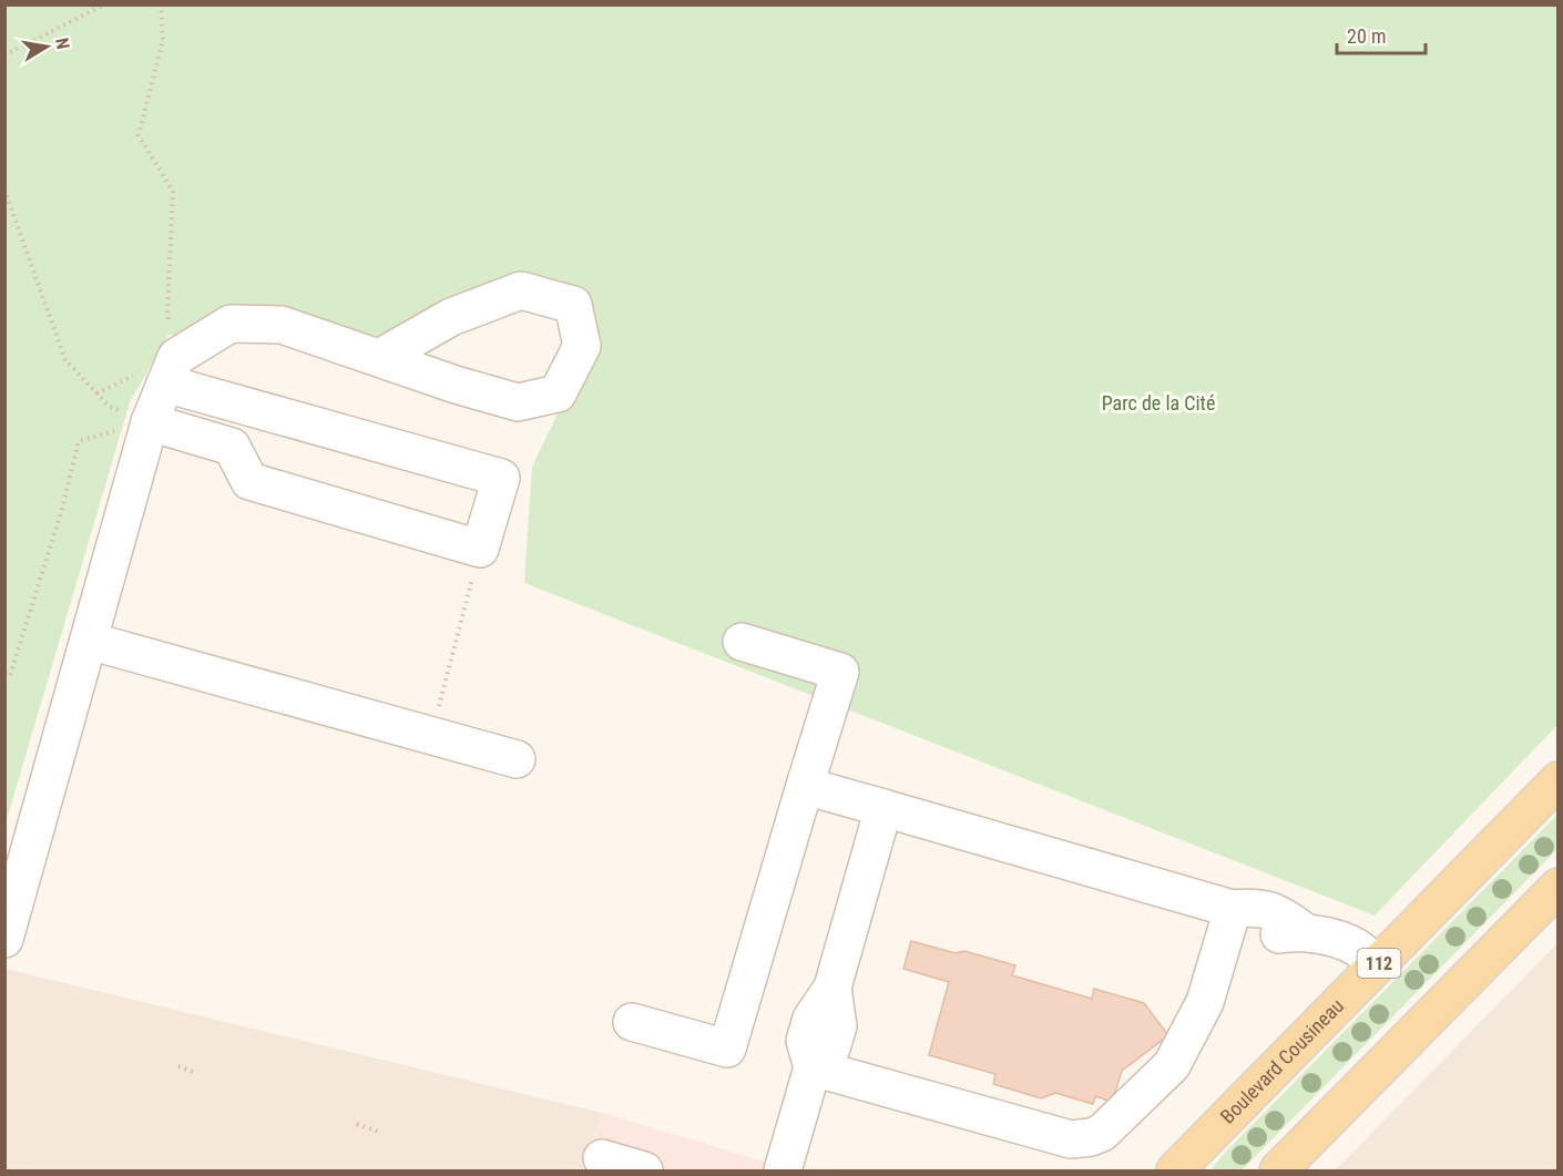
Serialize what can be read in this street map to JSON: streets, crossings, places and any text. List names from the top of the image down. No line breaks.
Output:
{"streets":{"main road":["112","Boulevard Cousineau"]},"parks":["Parc de la Cité"],"scale_bar":"20 m","north":"right"}
